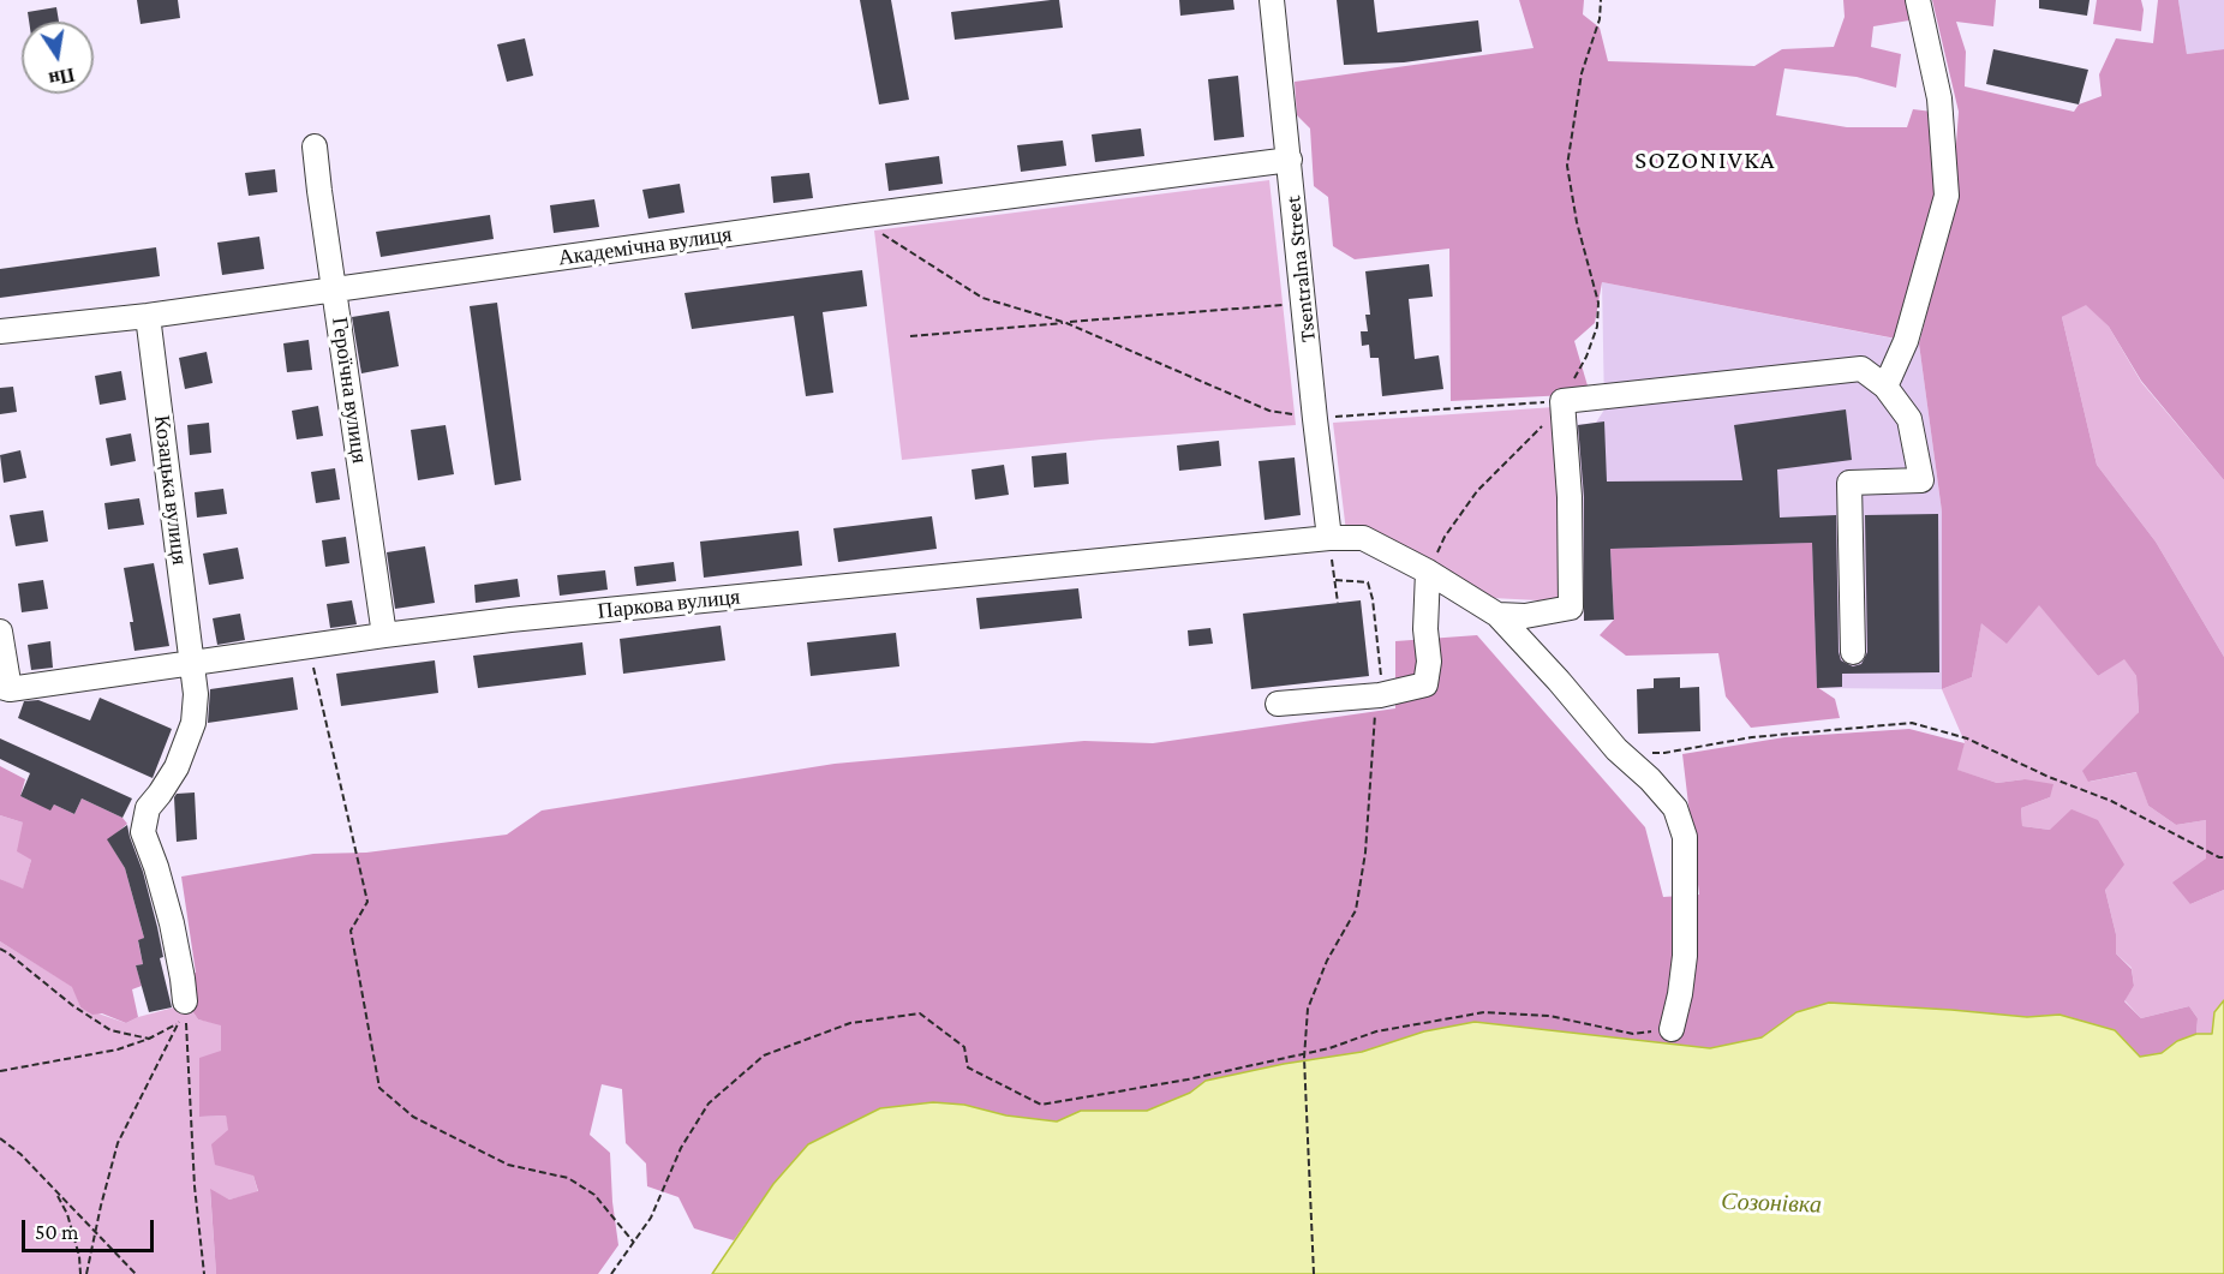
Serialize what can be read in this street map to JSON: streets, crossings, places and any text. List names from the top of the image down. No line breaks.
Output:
{"streets":{"street":["Академічна вулиця","Tsentralna Street","Героїчна вулиця","Козацька вулиця","Паркова вулиця"]},"crossings":[["Академічна вулиця","Tsentralna Street"],["Академічна вулиця","Героїчна вулиця"],["Академічна вулиця","Козацька вулиця"],["Tsentralna Street","Паркова вулиця"],["Героїчна вулиця","Паркова вулиця"],["Козацька вулиця","Паркова вулиця"]],"districts":["SOZONIVKA"],"water":["Созонівка"],"scale_bar":"50 m","north":"bottom"}
